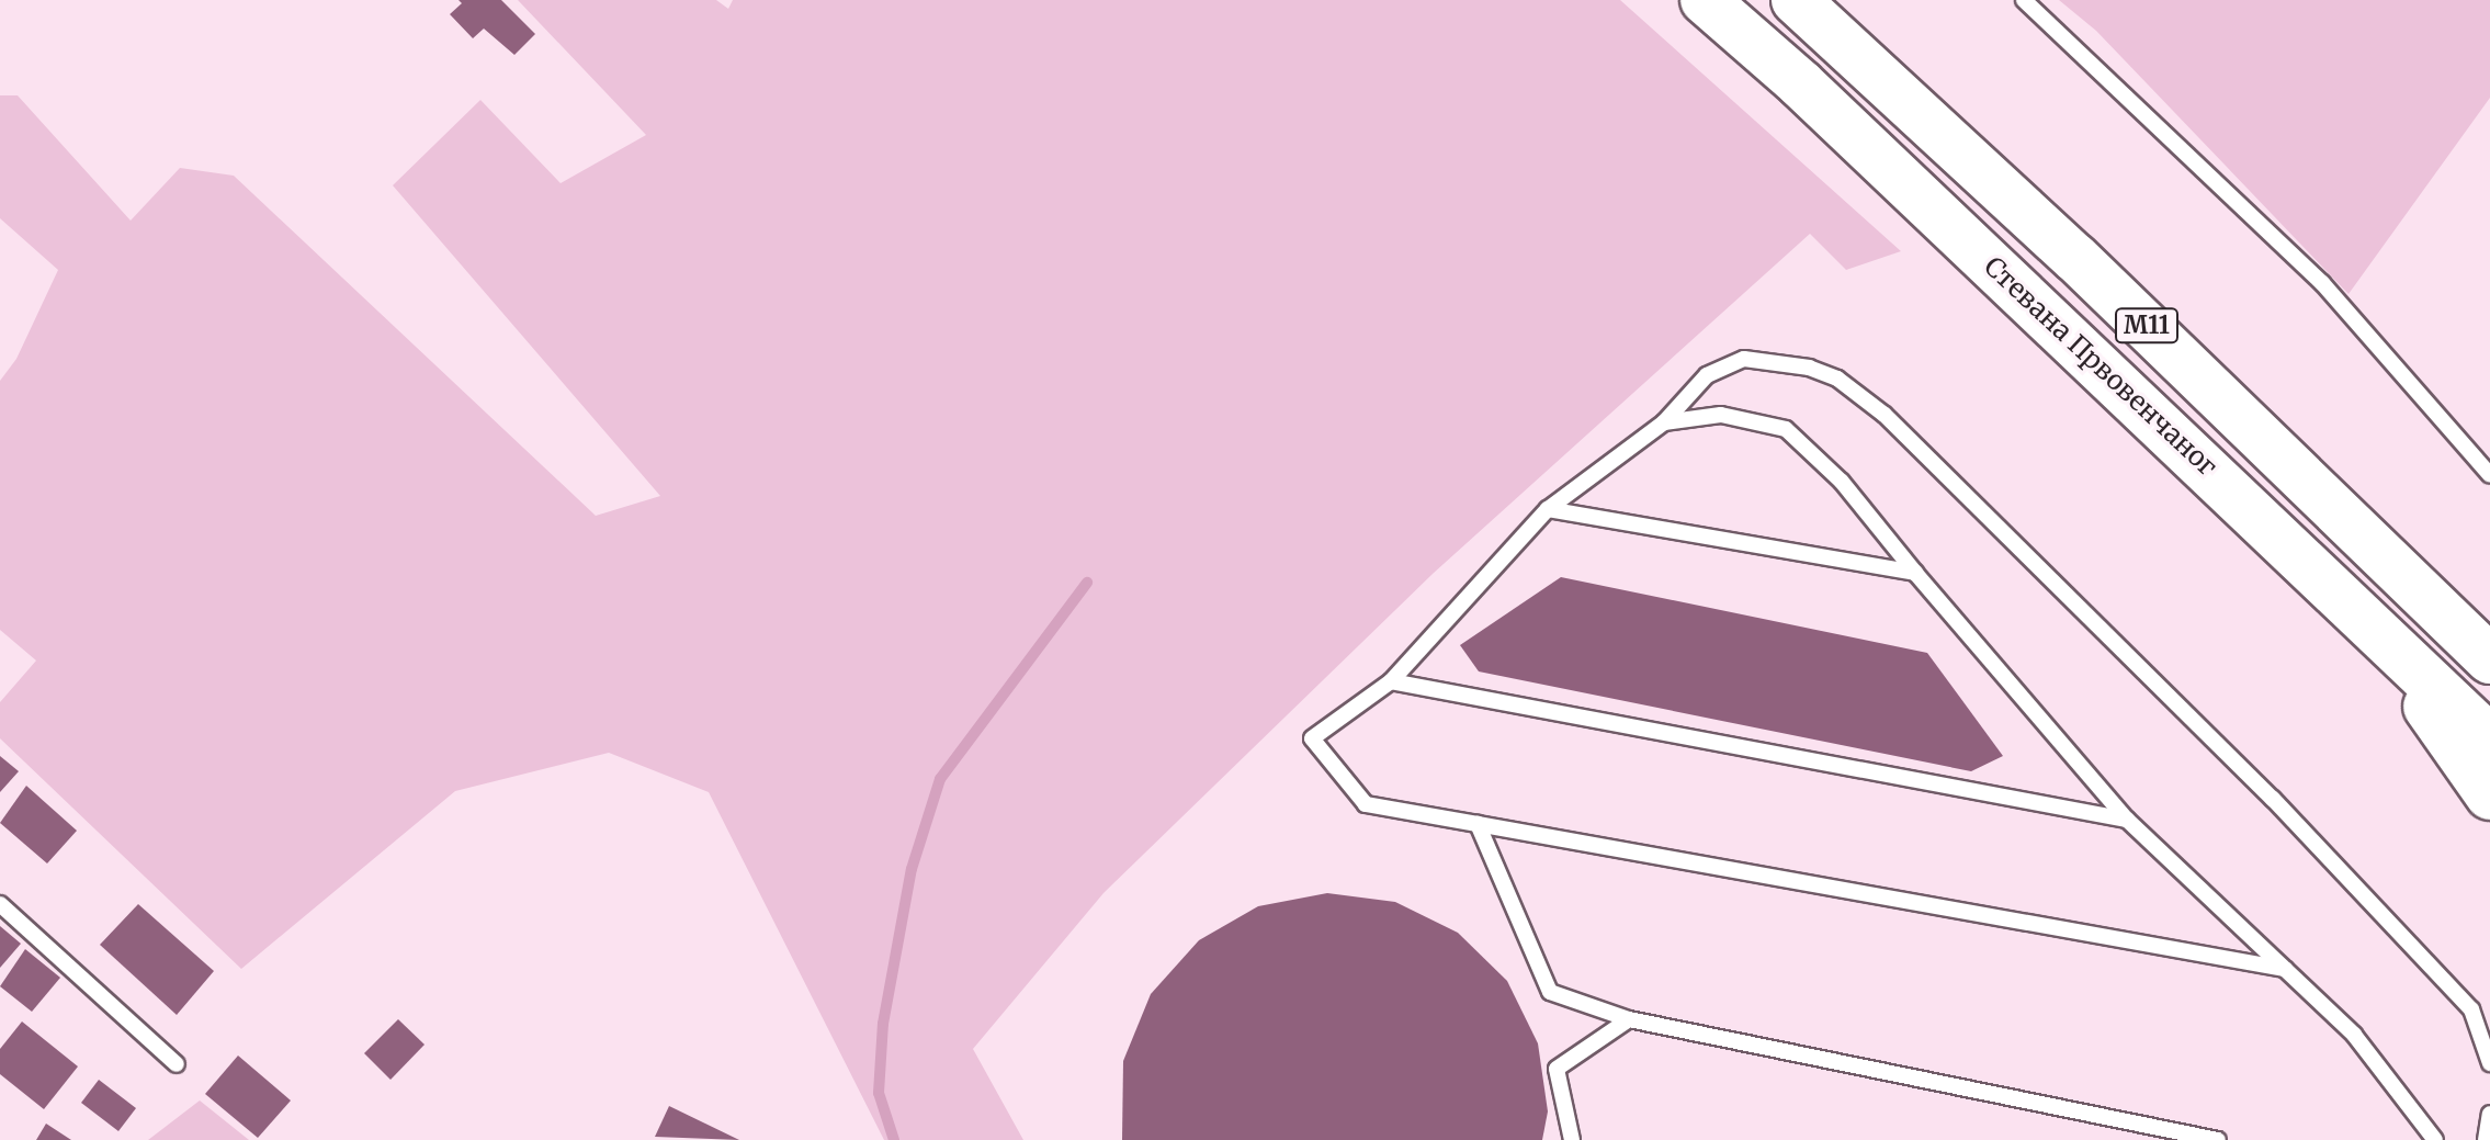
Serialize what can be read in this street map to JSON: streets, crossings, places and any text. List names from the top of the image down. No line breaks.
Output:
{"streets":{"highway":["M11","Стевана Првовенчаног"]}}
